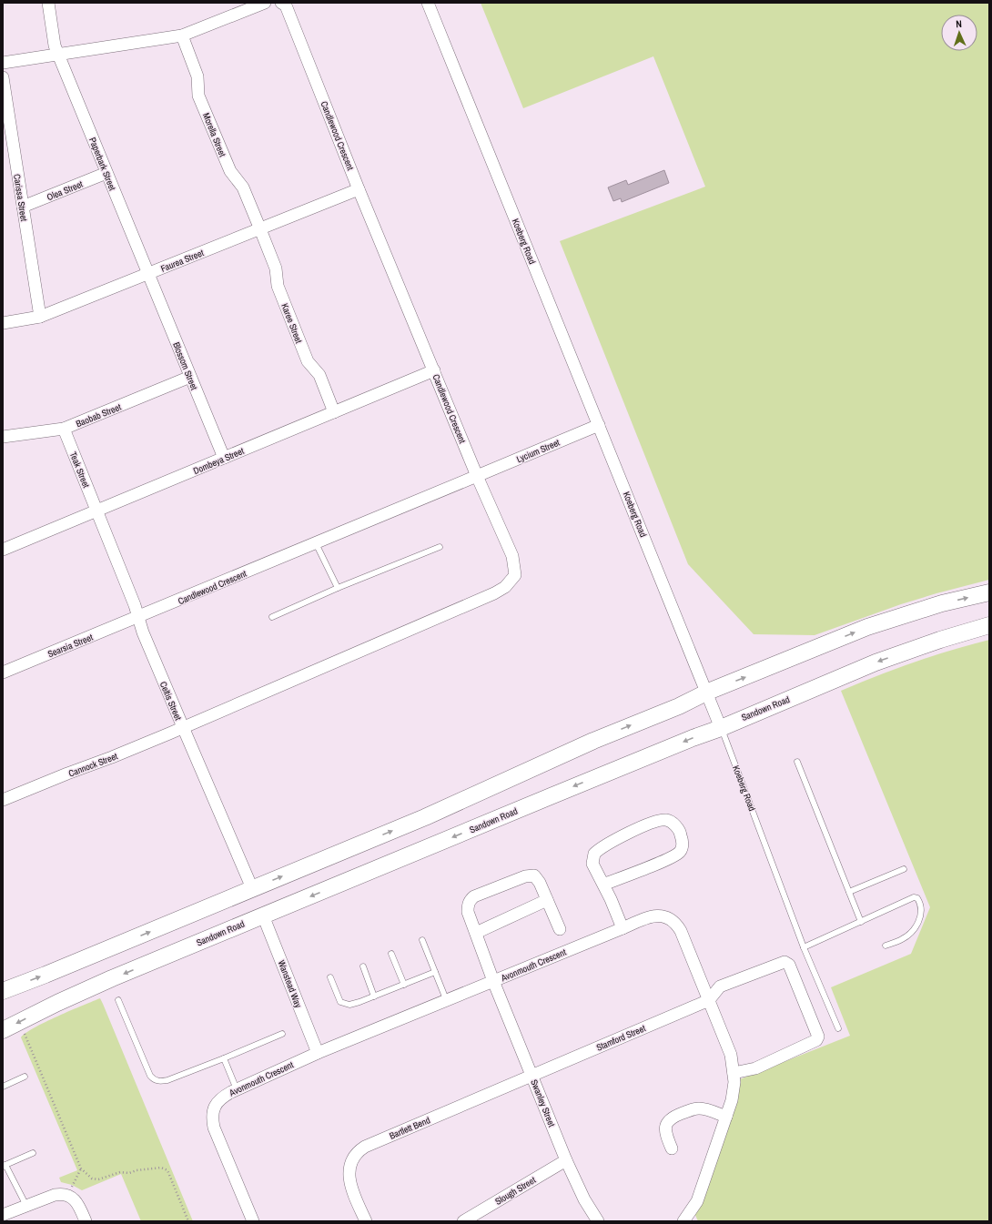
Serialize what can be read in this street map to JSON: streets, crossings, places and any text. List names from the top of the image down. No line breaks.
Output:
{"streets":{"main road":["Sandown Road"],"street":["Morella Street","Candlewood Crescent","Paperbark Street","Olea Street","Carissa Street","Koeberg Road","Faurea Street","Karee Street","Blossom Street","Baobab Street","Lycium Street","Dombeya Street","Teak Street","Searsia Street","Celtis Street","Cannock Street","Avonmouth Crescent","Wanstead Way","Stamford Street","Swanley Street","Bartlett Bend","Slough Street"]},"crossings":[["Morella Street","Faurea Street"],["Morella Street","Karee Street"],["Candlewood Crescent","Faurea Street"],["Candlewood Crescent","Lycium Street"],["Candlewood Crescent","Dombeya Street"],["Candlewood Crescent","Searsia Street"],["Candlewood Crescent","Celtis Street"],["Candlewood Crescent","Cannock Street"],["Paperbark Street","Olea Street"],["Paperbark Street","Faurea Street"],["Paperbark Street","Blossom Street"],["Olea Street","Carissa Street"],["Carissa Street","Faurea Street"],["Koeberg Road","Lycium Street"],["Koeberg Road","Sandown Road"],["Faurea Street","Karee Street"],["Faurea Street","Blossom Street"],["Karee Street","Dombeya Street"],["Blossom Street","Baobab Street"],["Blossom Street","Dombeya Street"],["Baobab Street","Teak Street"],["Lycium Street","Cannock Street"],["Dombeya Street","Teak Street"],["Dombeya Street","Celtis Street"],["Teak Street","Celtis Street"],["Searsia Street","Celtis Street"],["Celtis Street","Cannock Street"],["Sandown Road","Wanstead Way"],["Avonmouth Crescent","Wanstead Way"],["Avonmouth Crescent","Stamford Street"],["Avonmouth Crescent","Swanley Street"],["Stamford Street","Swanley Street"],["Stamford Street","Bartlett Bend"],["Swanley Street","Bartlett Bend"],["Swanley Street","Slough Street"]],"north":"top"}
